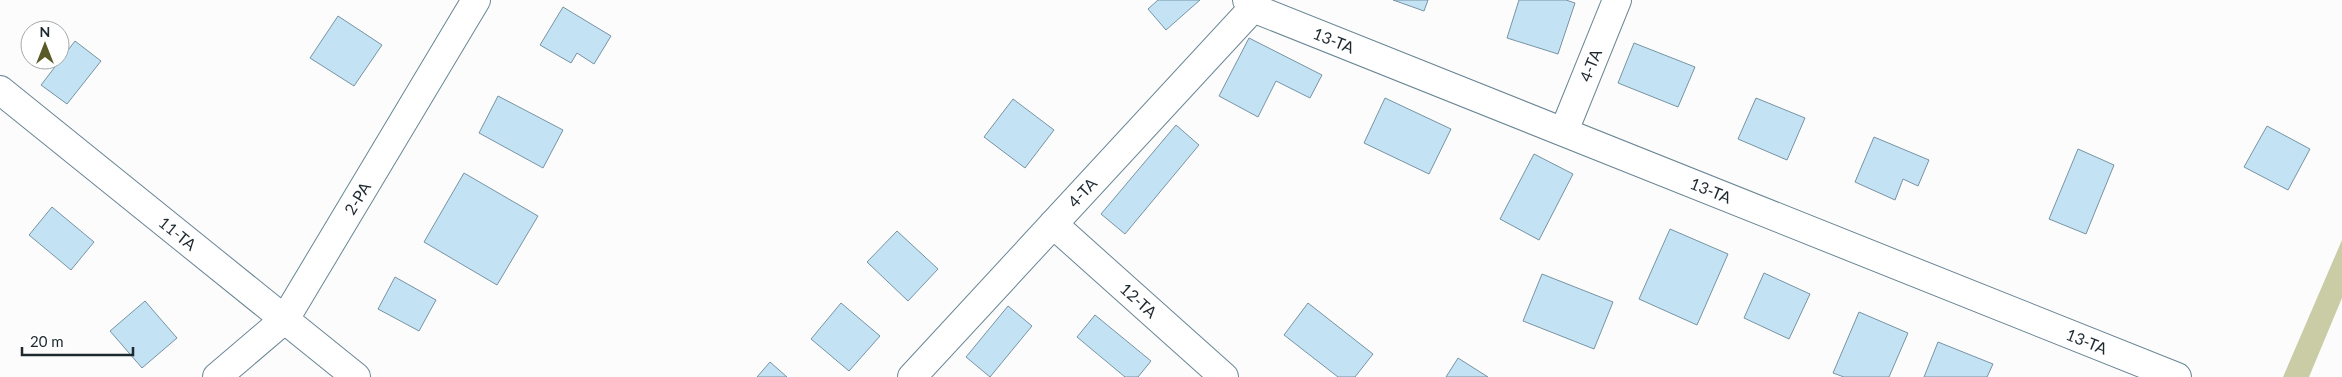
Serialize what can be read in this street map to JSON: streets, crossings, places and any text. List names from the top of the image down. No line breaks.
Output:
{"streets":{"street":["13-ТА","4-ТА","2-РА","11-ТА","12-ТА"]},"crossings":[["13-ТА","4-ТА"],["4-ТА","12-ТА"],["2-РА","11-ТА"]],"scale_bar":"20 m","north":"top"}
